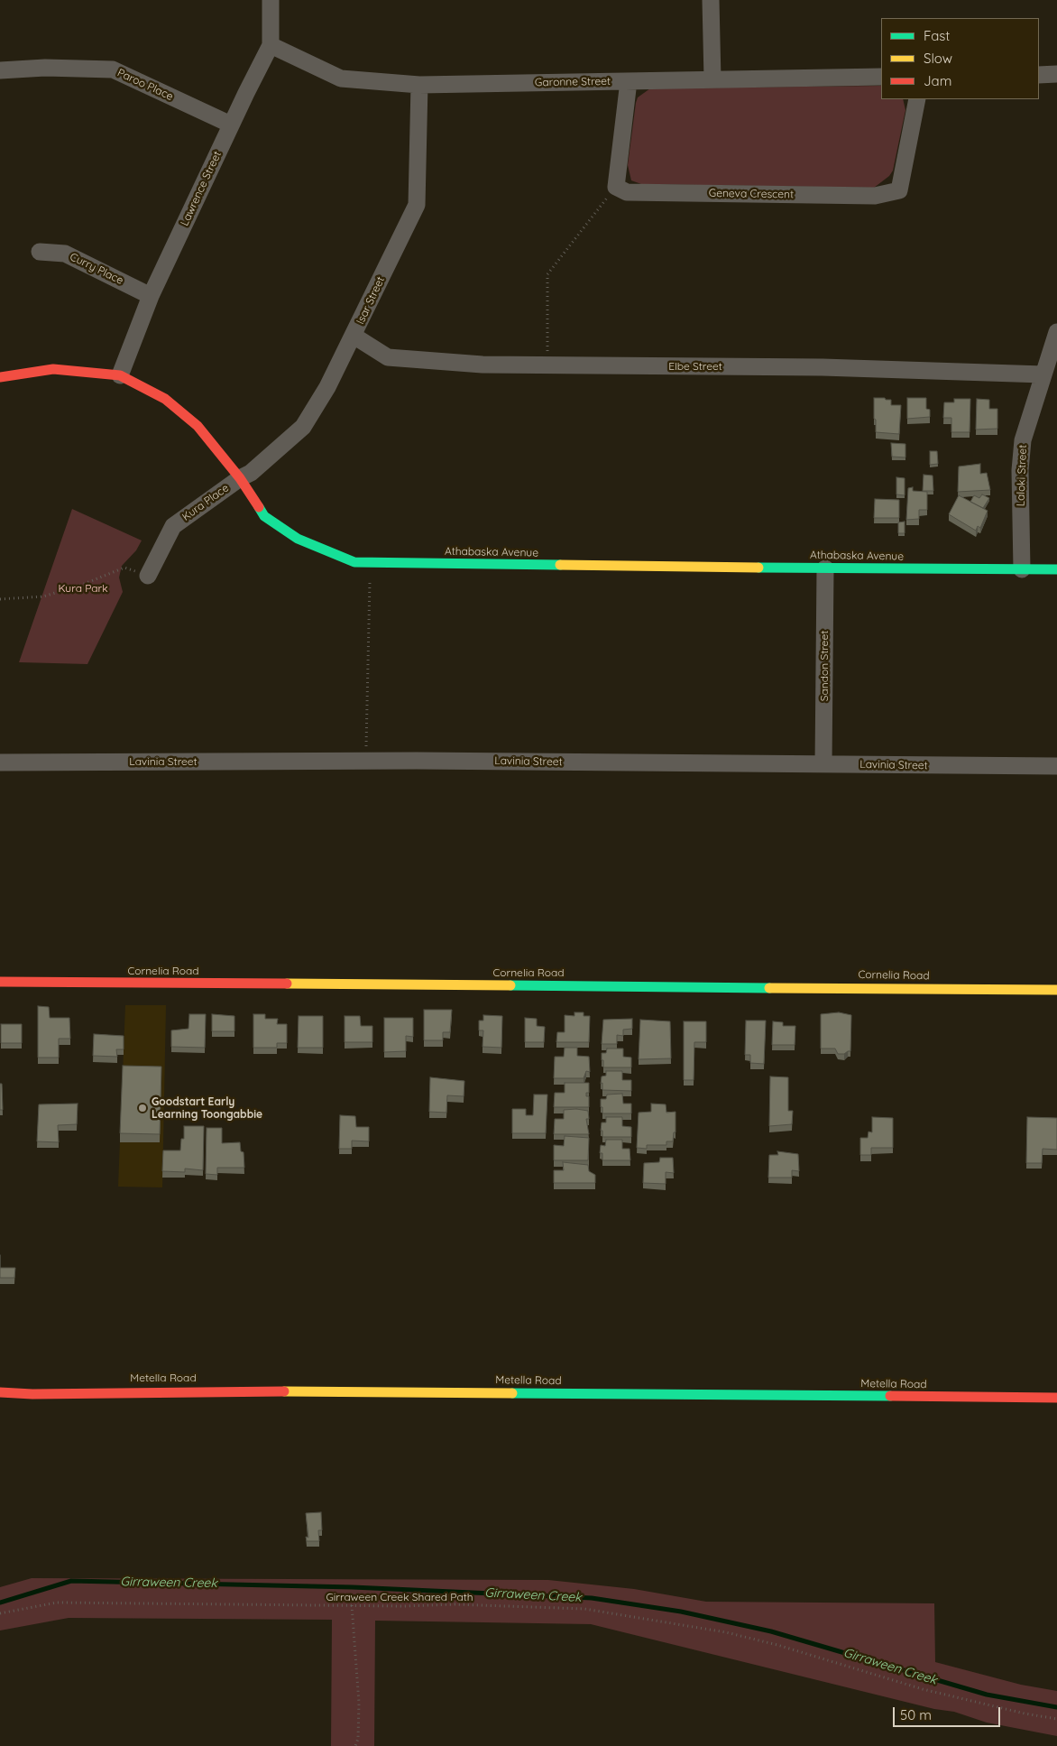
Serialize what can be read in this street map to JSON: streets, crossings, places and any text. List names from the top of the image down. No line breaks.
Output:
{"streets":{"street":["Garonne Street","Paroo Place","Lawrence Street","Geneva Crescent","Curry Place","Isar Street","Elbe Street","Laloki Street","Kura Place","Athabaska Avenue","Sandon Street","Lavinia Street","Cornelia Road","Metella Road"],"path":["Girraween Creek Shared Path"]},"crossings":[["Garonne Street","Lawrence Street"],["Garonne Street","Isar Street"],["Paroo Place","Lawrence Street"],["Lawrence Street","Curry Place"],["Lawrence Street","Athabaska Avenue"],["Isar Street","Elbe Street"],["Isar Street","Kura Place"],["Isar Street","Athabaska Avenue"],["Elbe Street","Laloki Street"],["Laloki Street","Athabaska Avenue"],["Kura Place","Athabaska Avenue"],["Athabaska Avenue","Sandon Street"],["Sandon Street","Lavinia Street"]],"water":["Girraween Creek"],"parks":["Kura Park"],"places":["Goodstart Early Learning Toongabbie"],"legend":["Fast","Slow","Jam"],"scale_bar":"50 m"}
